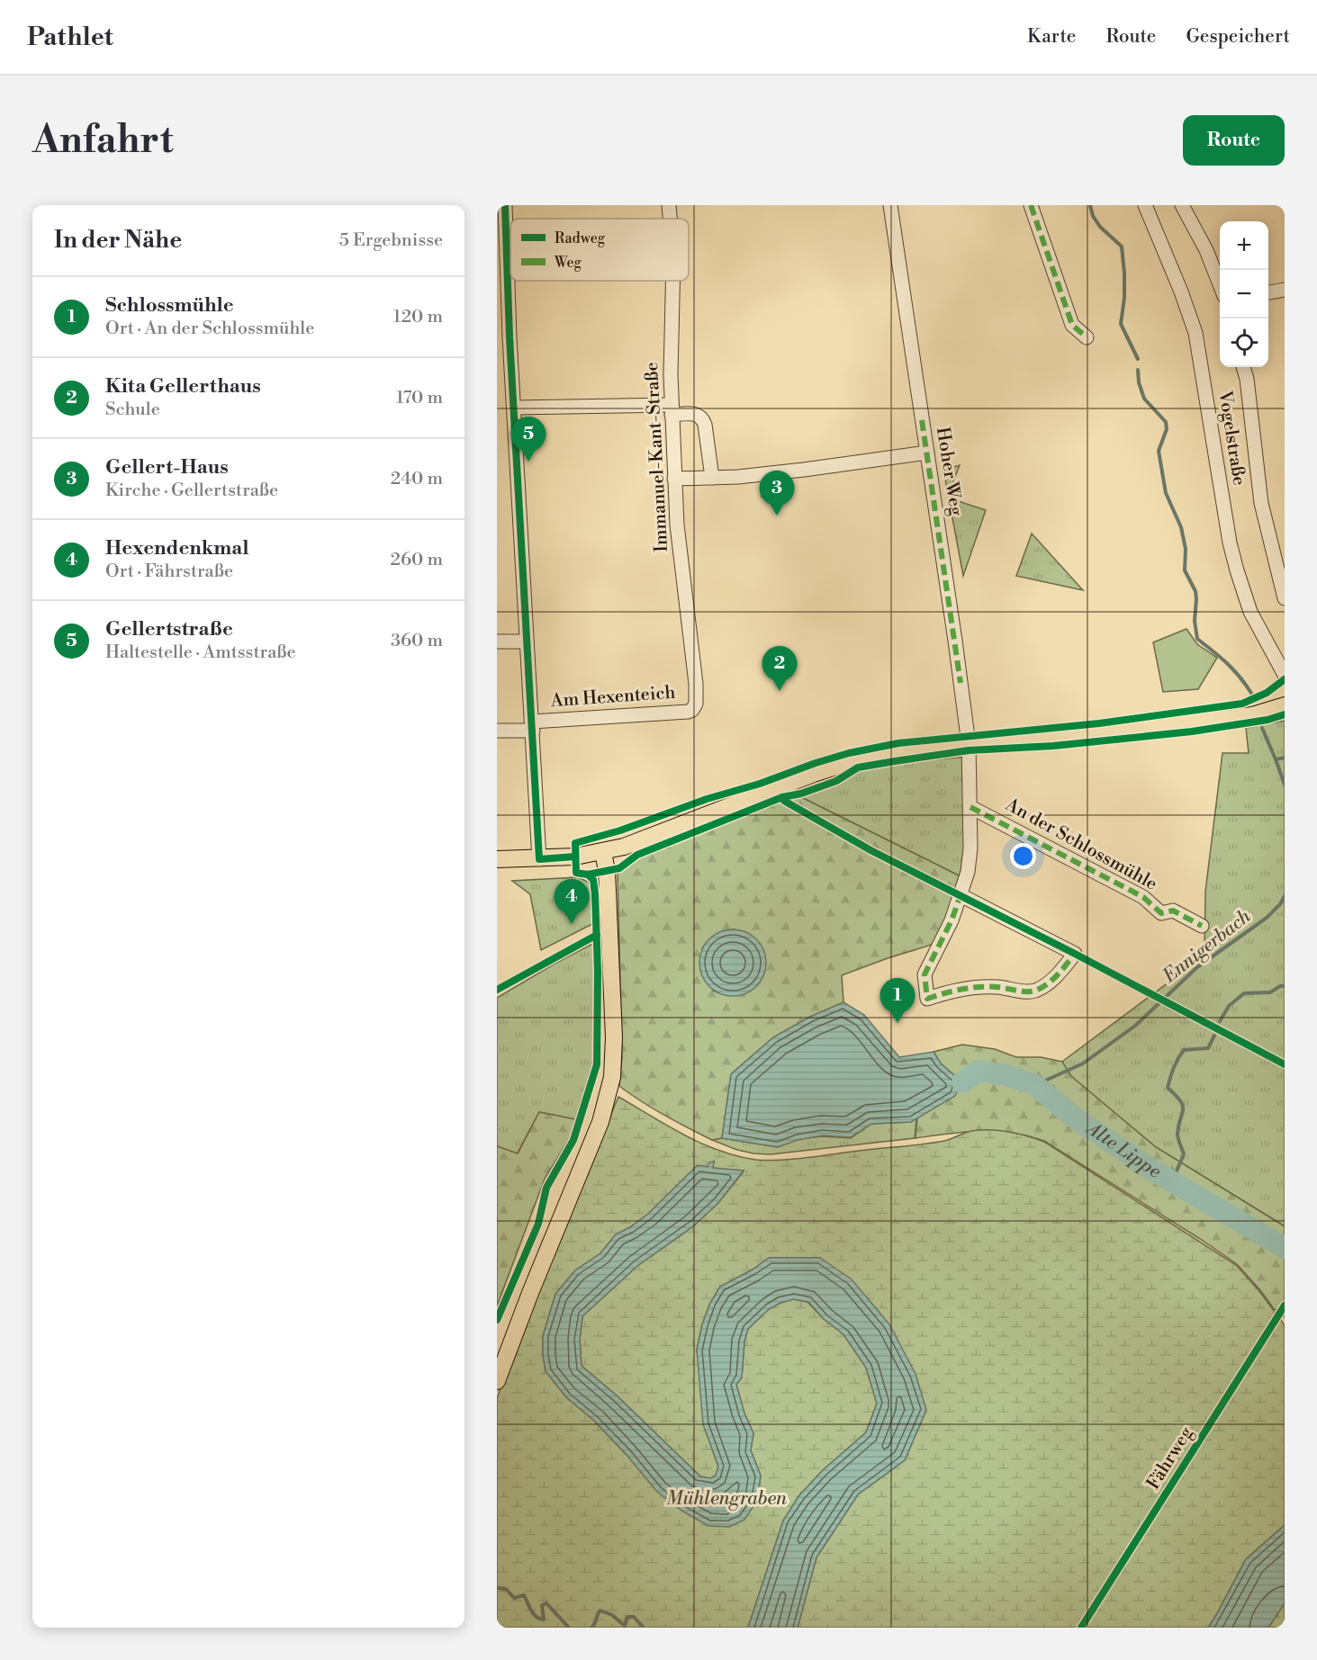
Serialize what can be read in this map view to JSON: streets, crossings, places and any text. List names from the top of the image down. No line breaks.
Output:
{"streets":{"street":["Vogelstraße","Immanuel-Kant-Straße","Hoher Weg","Am Hexenteich","An der Schlossmühle"],"cycle path":["Fährweg"]},"crossings":[["Immanuel-Kant-Straße","Am Hexenteich"]],"water":["Ennigerbach","Alte Lippe","Mühlengraben"],"legend":["Radweg","Weg"],"page":{"header":"Pathlet","nav":["Karte","Route","Gespeichert"],"buttons":"Route","title":"Anfahrt","heading":["In der Nähe","5 Ergebnisse"],"map_buttons":["+","−"],"list":[{"mark":"1","name":"Schlossmühle","note":"Ort · An der Schlossmühle","value":"120 m"},{"mark":"2","name":"Kita Gellerthaus","note":"Schule","value":"170 m"},{"mark":"3","name":"Gellert-Haus","note":"Kirche · Gellertstraße","value":"240 m"},{"mark":"4","name":"Hexendenkmal","note":"Ort · Fährstraße","value":"260 m"},{"mark":"5","name":"Gellertstraße","note":"Haltestelle · Amtsstraße","value":"360 m"}],"pins":["5","3","2","4","1"]}}
